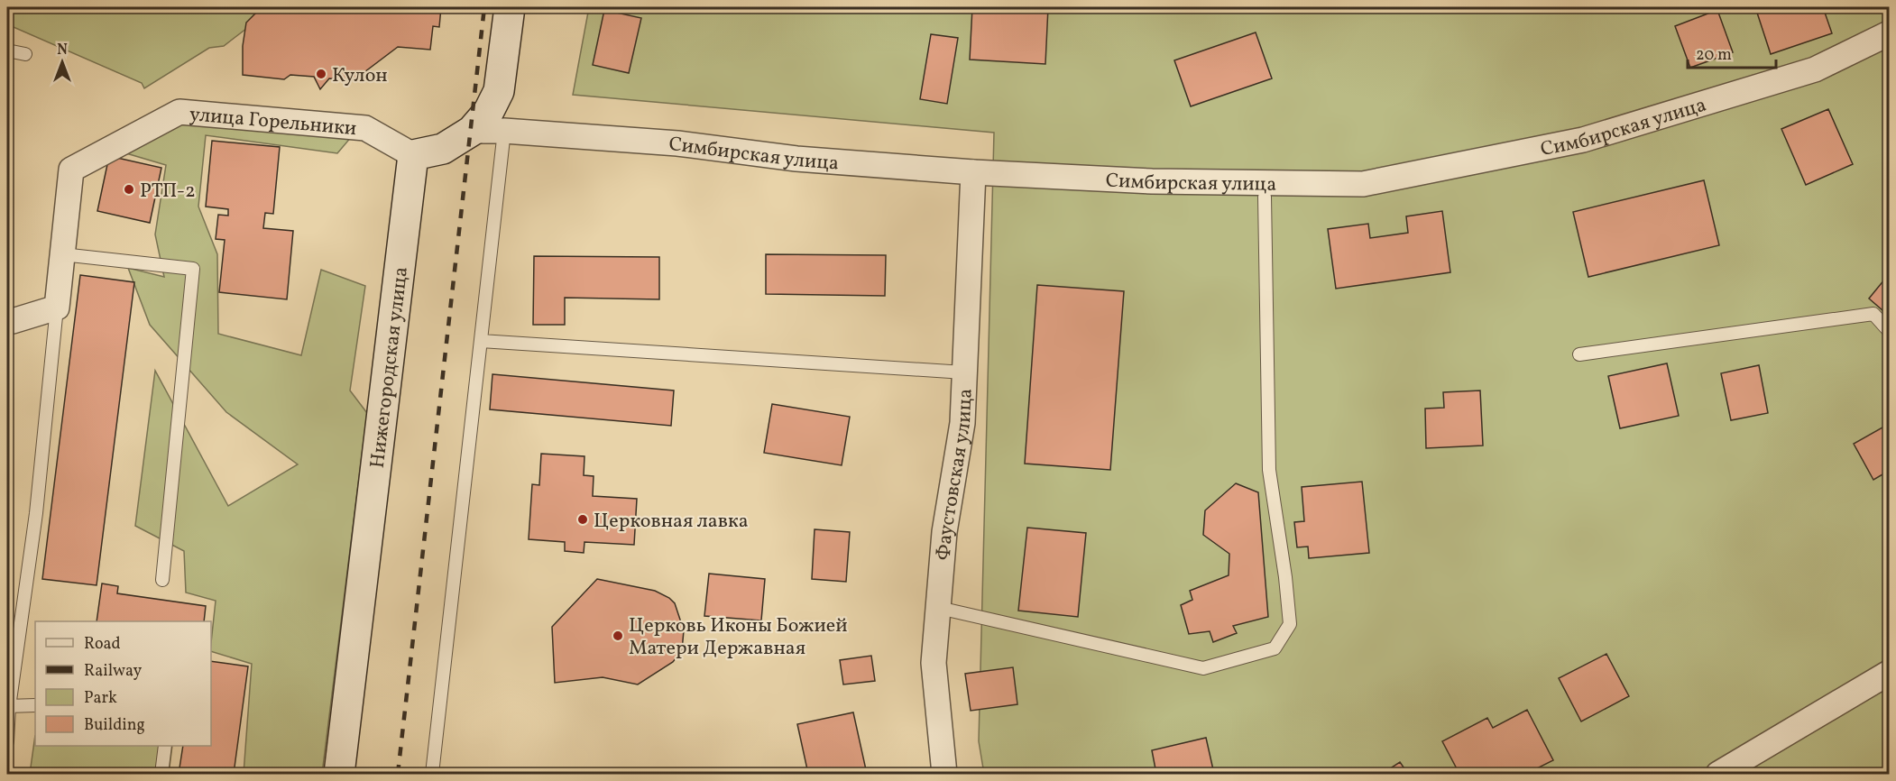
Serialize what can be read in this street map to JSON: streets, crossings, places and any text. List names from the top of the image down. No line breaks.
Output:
{"streets":{"street":["улица Горельники","Симбирская улица","Нижегородская улица","Фаустовская улица"]},"crossings":[["улица Горельники","Нижегородская улица"],["Симбирская улица","Фаустовская улица"]],"places":["Кулон","РТП-2","Церковная лавка","Церковь Иконы Божией Матери Державная"],"legend":["Road","Railway","Park","Building"],"scale_bar":"20 m","north":"top"}
